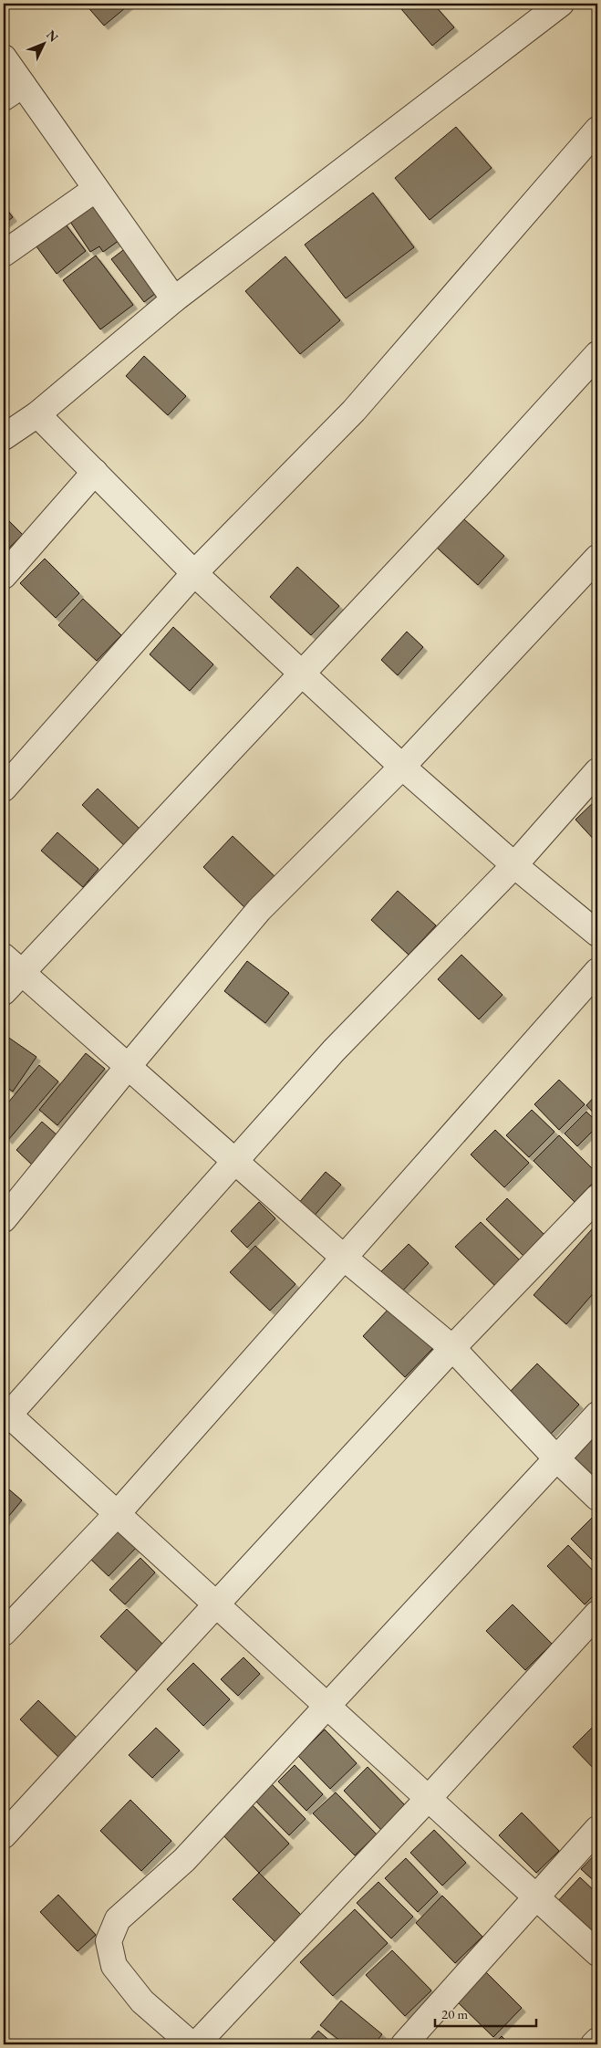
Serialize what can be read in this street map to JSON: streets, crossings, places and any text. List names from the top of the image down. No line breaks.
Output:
{"scale_bar":"20 m","north":"top right"}
